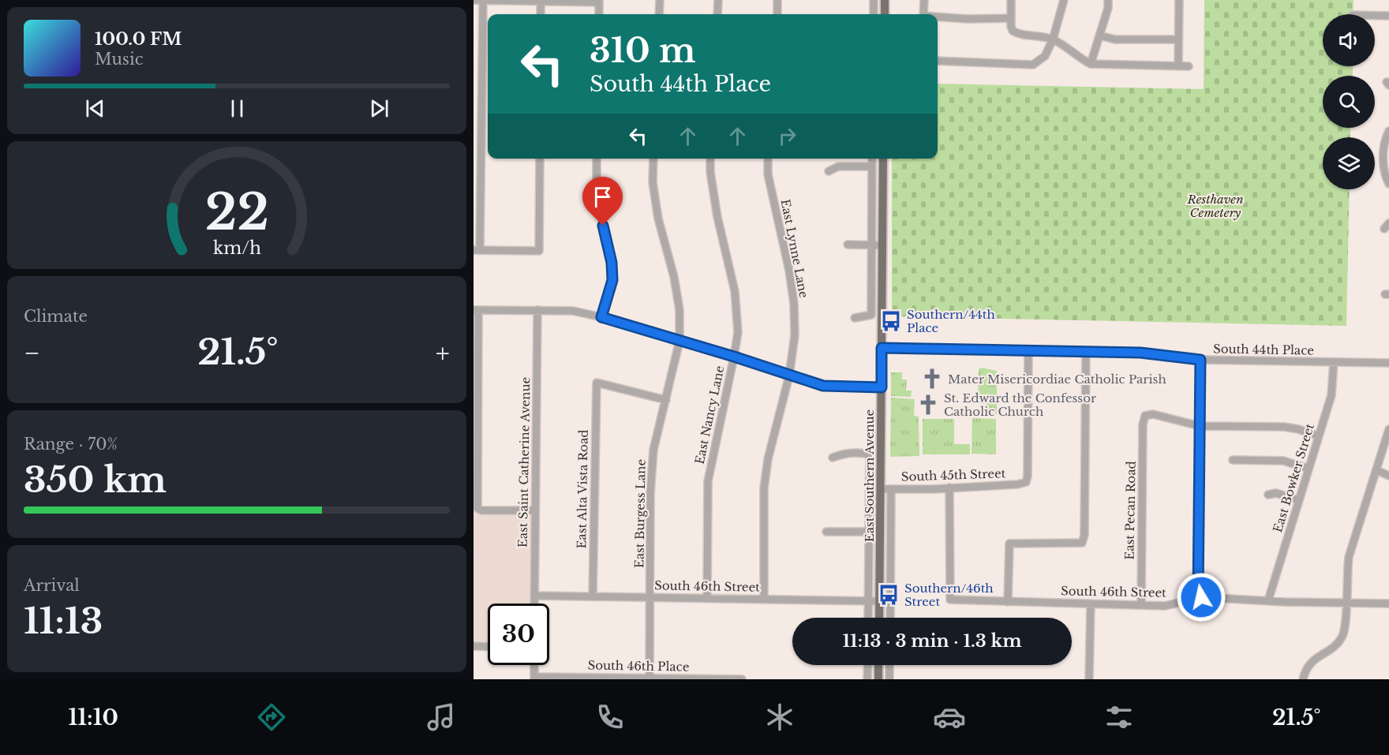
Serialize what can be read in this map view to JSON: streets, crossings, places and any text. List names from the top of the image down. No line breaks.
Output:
{"streets":{"main road":["East Southern Avenue"],"street":["East Lynne Lane","South 44th Place","East Nancy Lane","East Saint Catherine Avenue","South 45th Street","East Bowker Street","East Alta Vista Road","East Pecan Road","East Burgess Lane","South 46th Street","South 46th Place"]},"crossings":[["East Lynne Lane","South 46th Street"],["South 44th Place","South 45th Street"],["South 44th Place","East Southern Avenue"],["South 44th Place","East Bowker Street"],["East Nancy Lane","South 46th Street"],["East Saint Catherine Avenue","South 46th Street"],["South 45th Street","East Southern Avenue"],["South 45th Street","South 46th Street"],["East Southern Avenue","South 46th Street"],["East Bowker Street","South 46th Street"],["East Alta Vista Road","East Burgess Lane"],["East Alta Vista Road","South 46th Street"],["East Pecan Road","South 46th Street"],["East Burgess Lane","South 46th Street"],["East Burgess Lane","South 46th Place"]],"parks":["Resthaven Cemetery"],"places":{"bus stop":["Southern/44th Place","Southern/46th Street"],"church":["Mater Misericordiae Catholic Parish","St. Edward the Confessor Catholic Church"]},"page":{"turn":["310 m","South 44th Place"],"song":["100.0 FM","Music"],"tile":["Climate",["Range · 70%","350 km"],["Arrival","11:13"]],"heat":["−","21.5°","+"],"limit":"30","trip":"11:13 · 3 min · 1.3 km","tabs":["11:10","21.5°"],"gauge":["22","km/h"]}}
